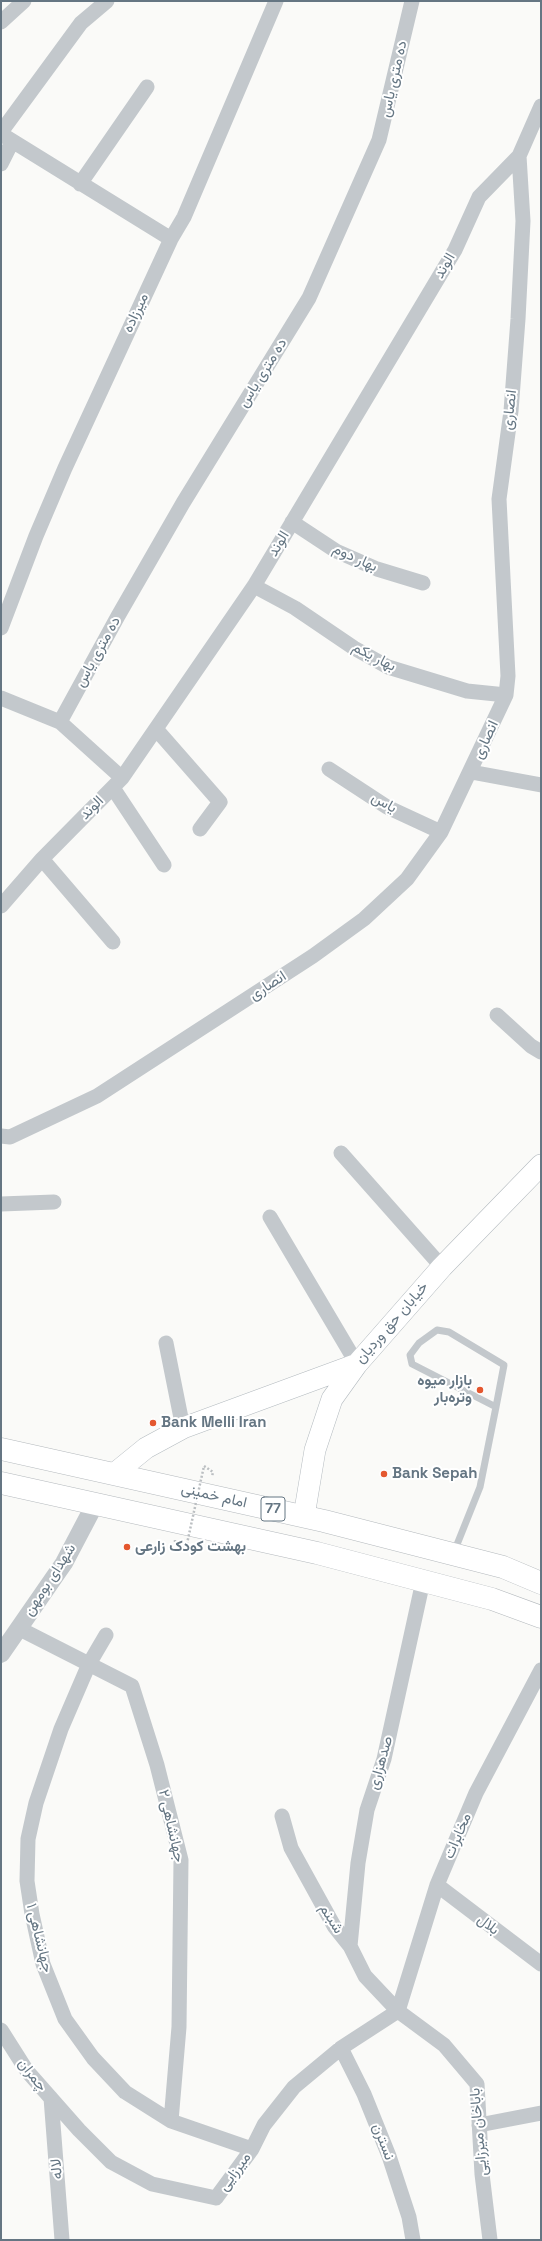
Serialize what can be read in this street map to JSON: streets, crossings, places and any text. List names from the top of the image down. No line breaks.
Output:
{"streets":{"highway":["امام خمینی","77"],"main road":["خیابان حق وردیان"],"street":["ده متری یاس","الوند","میرزاده","انصاری","بهار دوم","بهار یکم","یاس","شهدای بومهن","صدهزاری","جهانشاهی ۲","مخابرات","شبنم","بلال","جهانشاهی ۱","چمران","باباخان میرزایی","نسترن","لاله","میرزایی"]},"crossings":[["الوند","انصاری"],["الوند","بهار دوم"],["الوند","بهار یکم"],["انصاری","بهار یکم"],["انصاری","یاس"],["خیابان حق وردیان","امام خمینی"],["77","شهدای بومهن"],["77","صدهزاری"],["شهدای بومهن","جهانشاهی ۲"],["صدهزاری","شبنم"],["جهانشاهی ۲","جهانشاهی ۱"],["مخابرات","شبنم"],["مخابرات","بلال"],["مخابرات","باباخان میرزایی"],["مخابرات","میرزایی"],["شبنم","باباخان میرزایی"],["شبنم","میرزایی"],["جهانشاهی ۱","میرزایی"],["چمران","لاله"],["چمران","میرزایی"],["باباخان میرزایی","میرزایی"],["نسترن","میرزایی"],["لاله","میرزایی"]],"places":["بازار میوه وتره‌بار","Bank Melli Iran","Bank Sepah","بهشت کودک زارعی"]}
